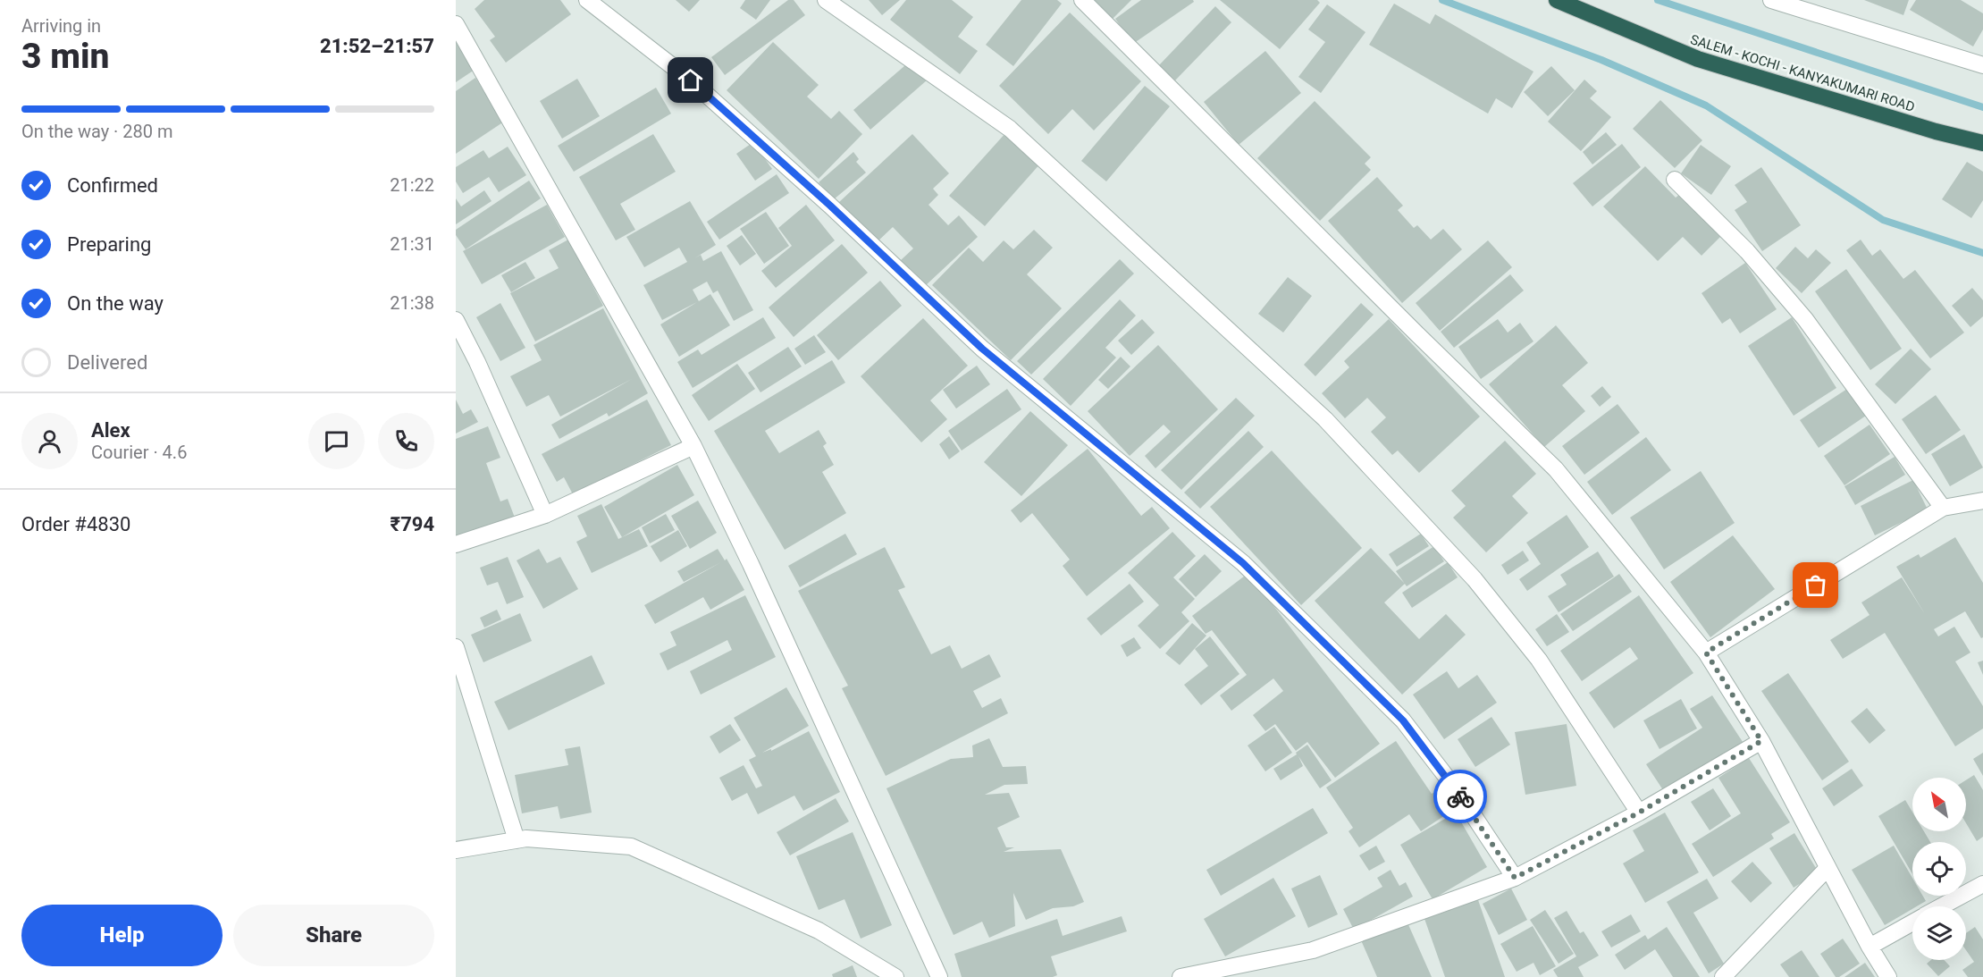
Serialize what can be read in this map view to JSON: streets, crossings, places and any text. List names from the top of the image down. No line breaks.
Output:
{"streets":{"highway":["SALEM - KOCHI - KANYAKUMARI ROAD"]},"north":"top left","page":{"heading":["3 min","Arriving in","21:52–21:57"],"panel":["Alex","Courier · 4.6","Order #4830","₹794"],"bar":"On the way · 280 m","list":[["Confirmed","21:22"],["Preparing","21:31"],["On the way","21:38"],"Delivered"],"buttons":["Help","Share"]}}
